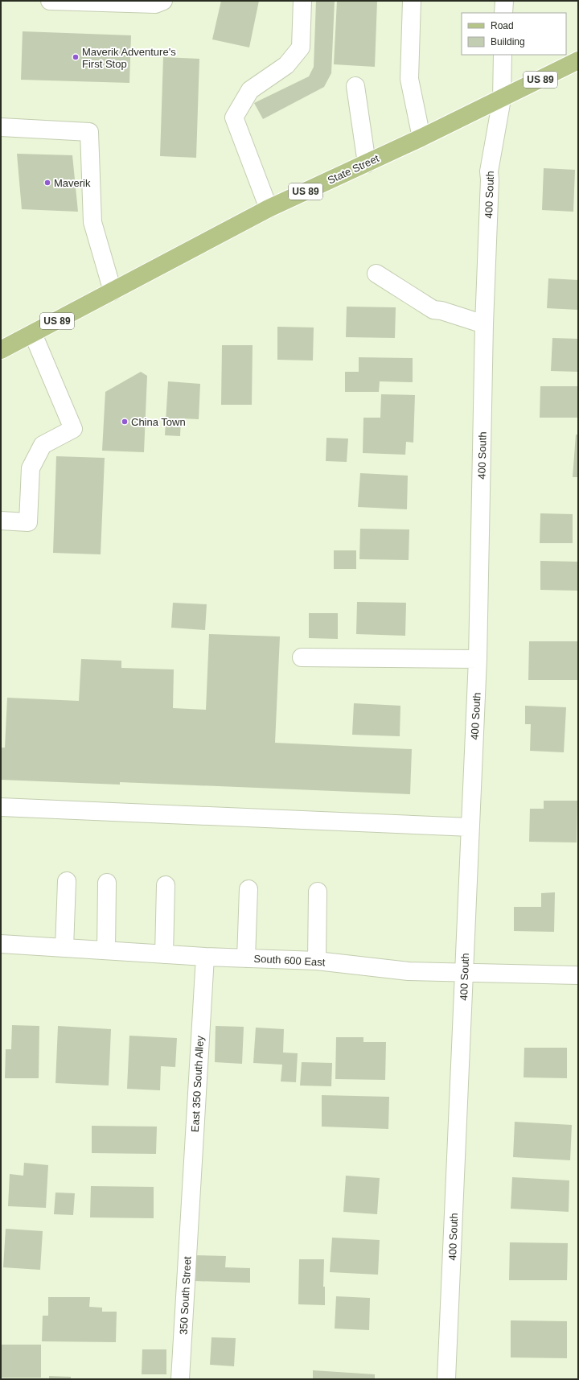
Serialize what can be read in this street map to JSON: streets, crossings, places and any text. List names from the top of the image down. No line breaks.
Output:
{"streets":{"main road":["US 89","State Street"],"street":["400 South","South 600 East","East 350 South Alley","350 South Street"]},"crossings":[["US 89","State Street"],["State Street","400 South"],["400 South","South 600 East"],["South 600 East","East 350 South Alley"],["East 350 South Alley","350 South Street"]],"places":["Maverik Adventure's First Stop","Maverik","China Town"],"legend":["Road","Building"]}
